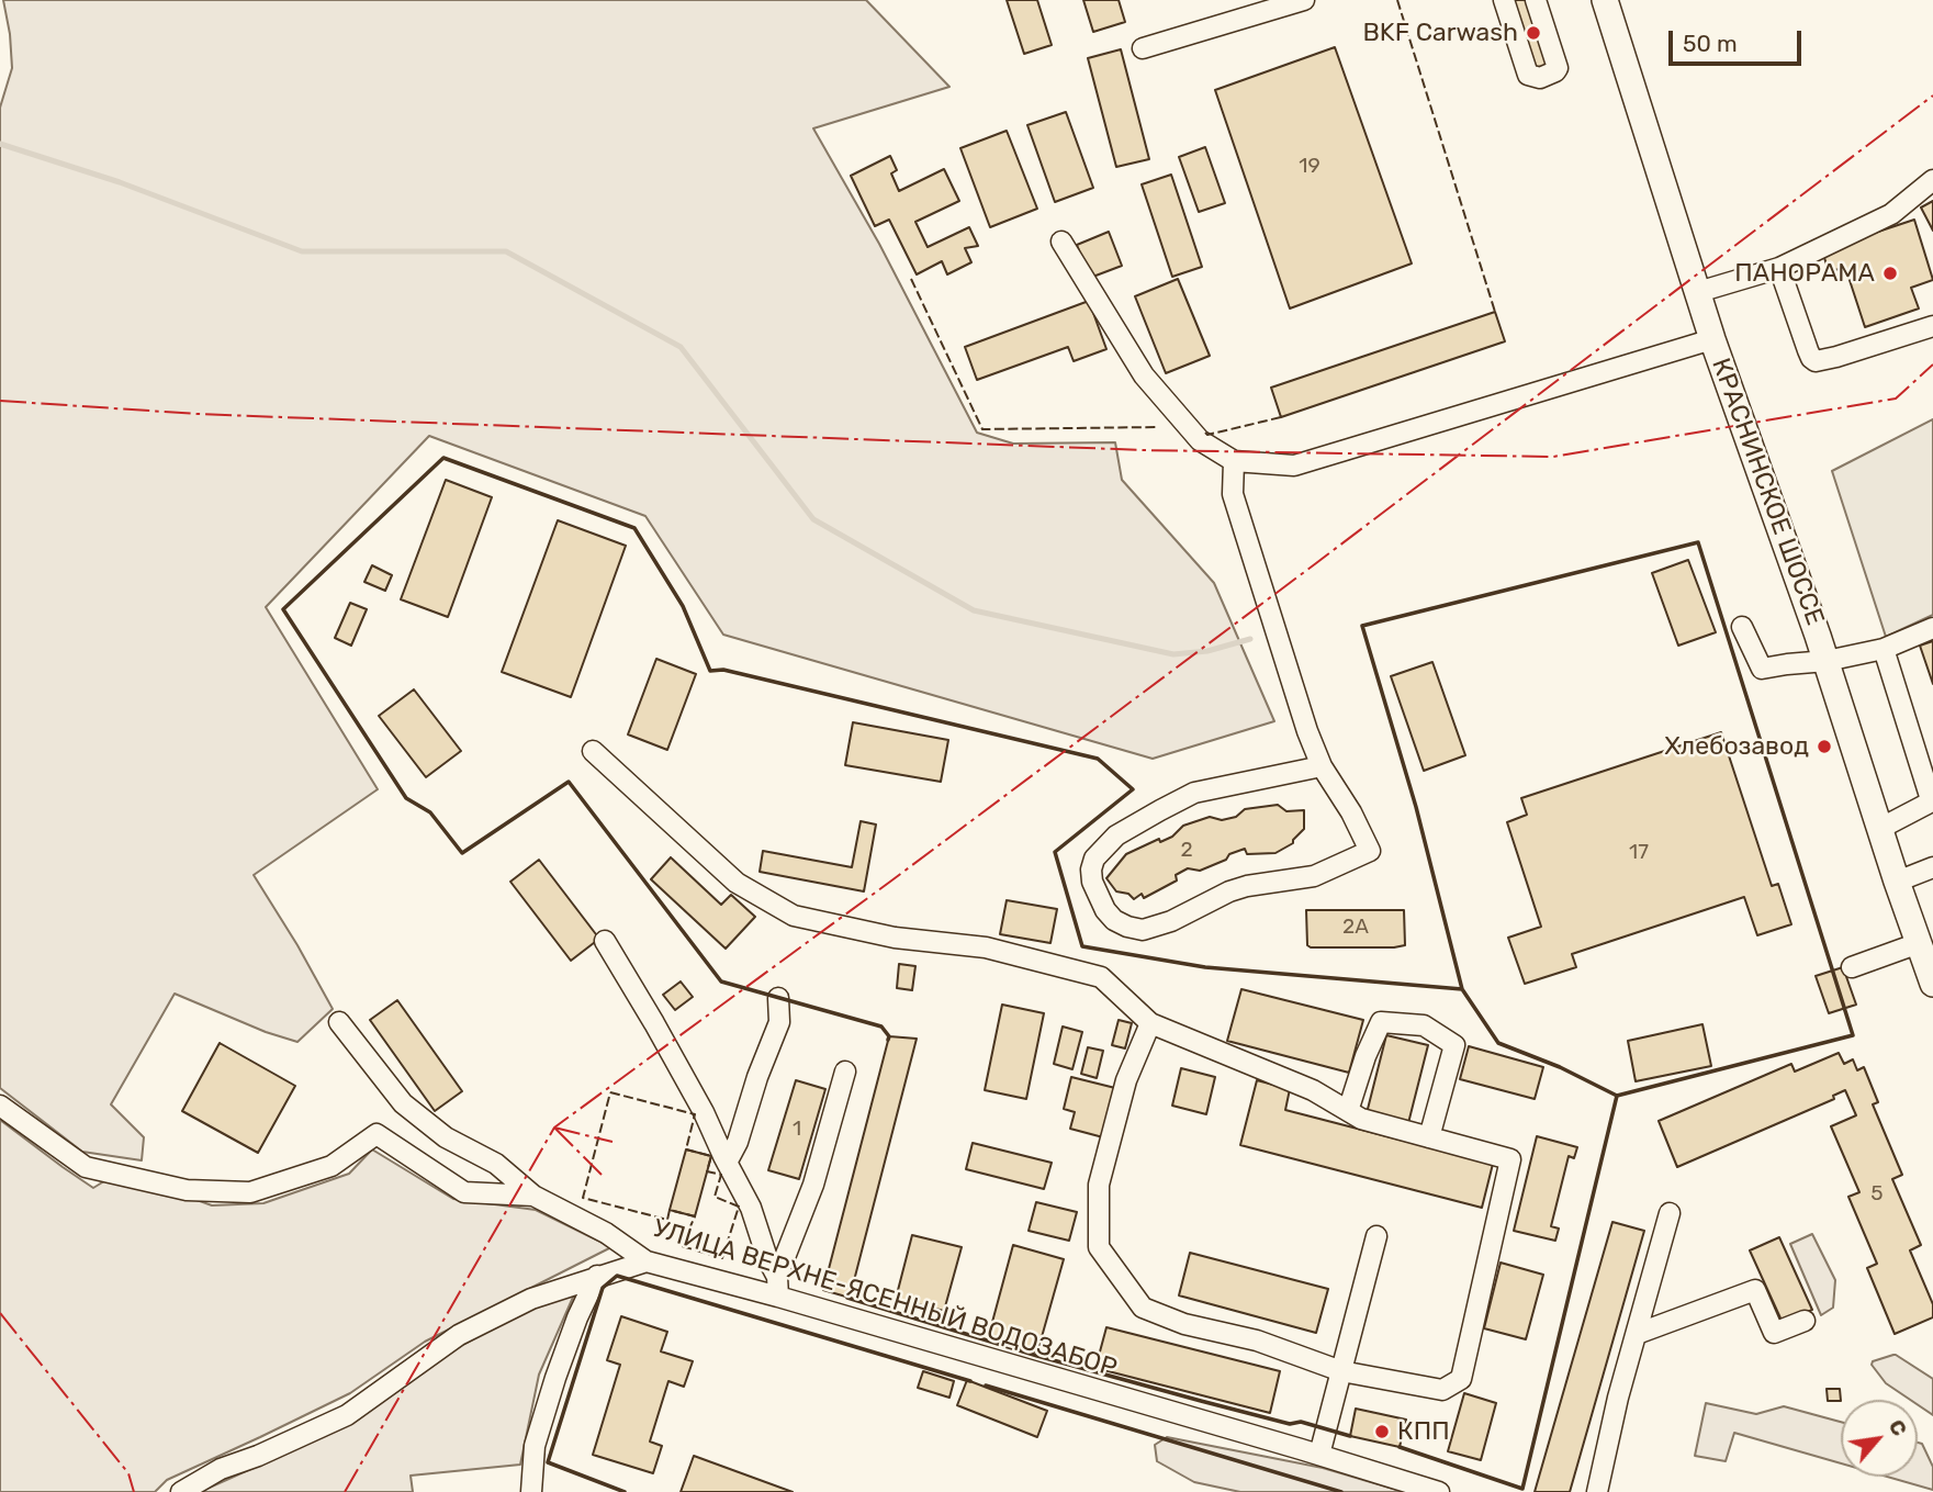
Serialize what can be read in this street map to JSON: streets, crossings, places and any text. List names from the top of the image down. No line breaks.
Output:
{"streets":{"main road":["КРАСНИНСКОЕ ШОССЕ"],"street":["УЛИЦА ВЕРХНЕ-ЯСЕННЫЙ ВОДОЗАБОР"]},"places":["BKF Carwash","ПАНОРАМА","Хлебозавод","КПП"],"house_numbers":["19","2","17","2А","1","5"],"scale_bar":"50 m","north":"top right"}
